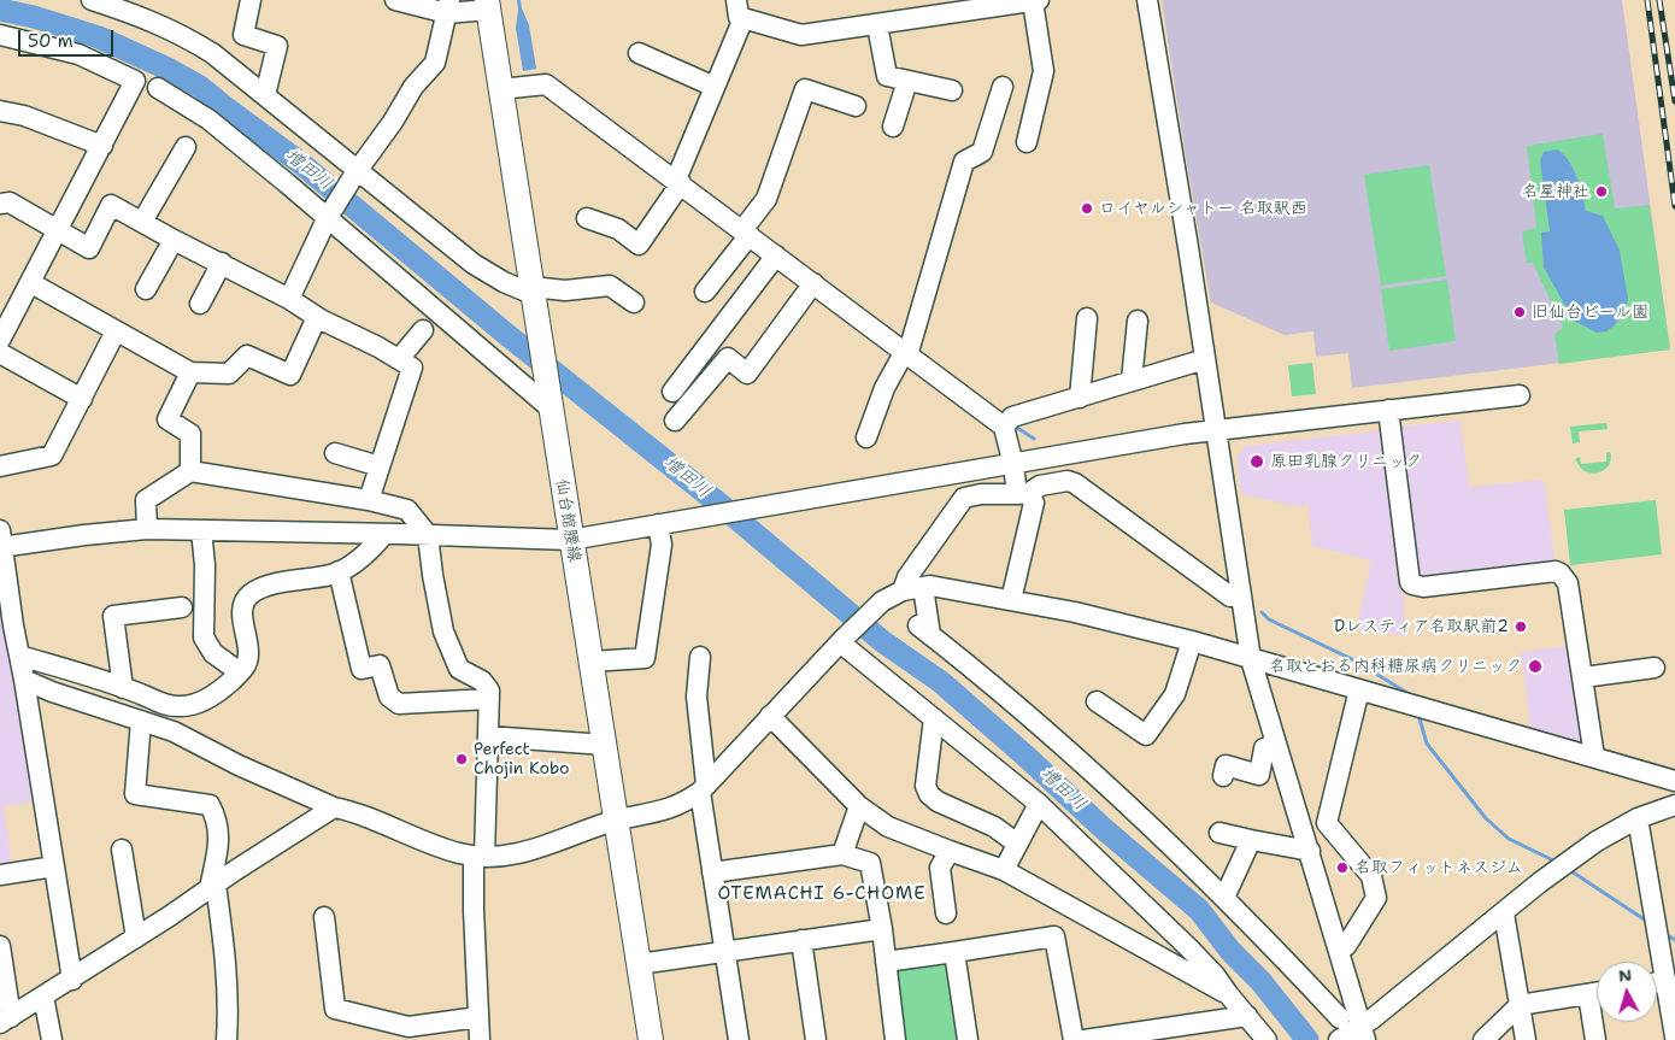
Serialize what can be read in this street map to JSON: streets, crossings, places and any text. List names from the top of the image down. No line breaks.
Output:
{"streets":{"main road":["仙台館腰線"]},"districts":["OTEMACHI 6-CHOME"],"water":["増田川"],"places":["名星神社","ロイヤルシャトー 名取駅西","旧仙台ビール園","原田乳腺クリニック","Dレスティア名取駅前2","名取とおる内科糖尿病クリニック","Perfect Chojin Kobo","名取フィットネスジム"],"scale_bar":"50 m","north":"top"}
